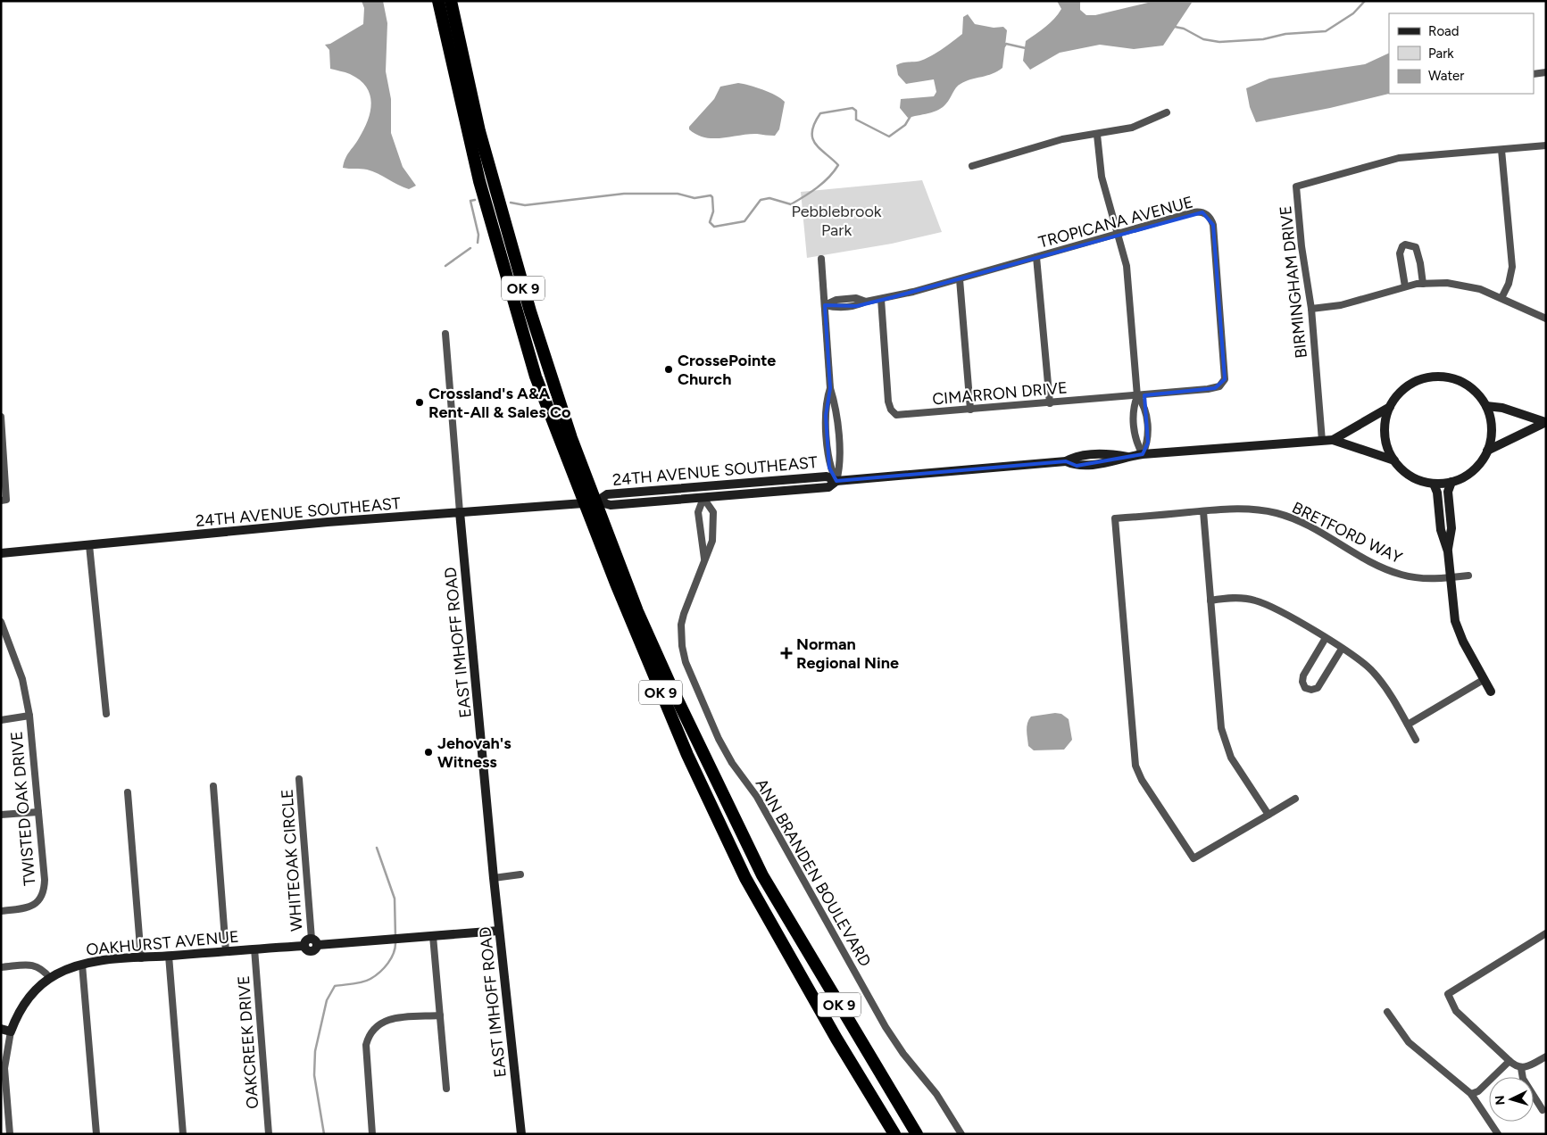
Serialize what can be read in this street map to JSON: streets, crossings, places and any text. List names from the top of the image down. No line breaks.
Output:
{"streets":{"highway":["OK 9"],"street":["TROPICANA AVENUE","BIRMINGHAM DRIVE","CIMARRON DRIVE","24TH AVENUE SOUTHEAST","BRETFORD WAY","EAST IMHOFF ROAD","TWISTED OAK DRIVE","WHITEOAK CIRCLE","ANN BRANDEN BOULEVARD","OAKHURST AVENUE","OAKCREEK DRIVE"]},"crossings":[["TROPICANA AVENUE","CIMARRON DRIVE"],["BIRMINGHAM DRIVE","24TH AVENUE SOUTHEAST"],["OK 9","24TH AVENUE SOUTHEAST"],["24TH AVENUE SOUTHEAST","EAST IMHOFF ROAD"],["24TH AVENUE SOUTHEAST","ANN BRANDEN BOULEVARD"],["WHITEOAK CIRCLE","OAKHURST AVENUE"],["OAKHURST AVENUE","OAKCREEK DRIVE"]],"parks":["Pebblebrook Park"],"places":{"other":["CrossePointe Church","Crossland's A&A Rent-All & Sales Co","Jehovah's Witness"],"health":["Norman Regional Nine"]},"legend":["Road","Park","Water"],"north":"left"}
